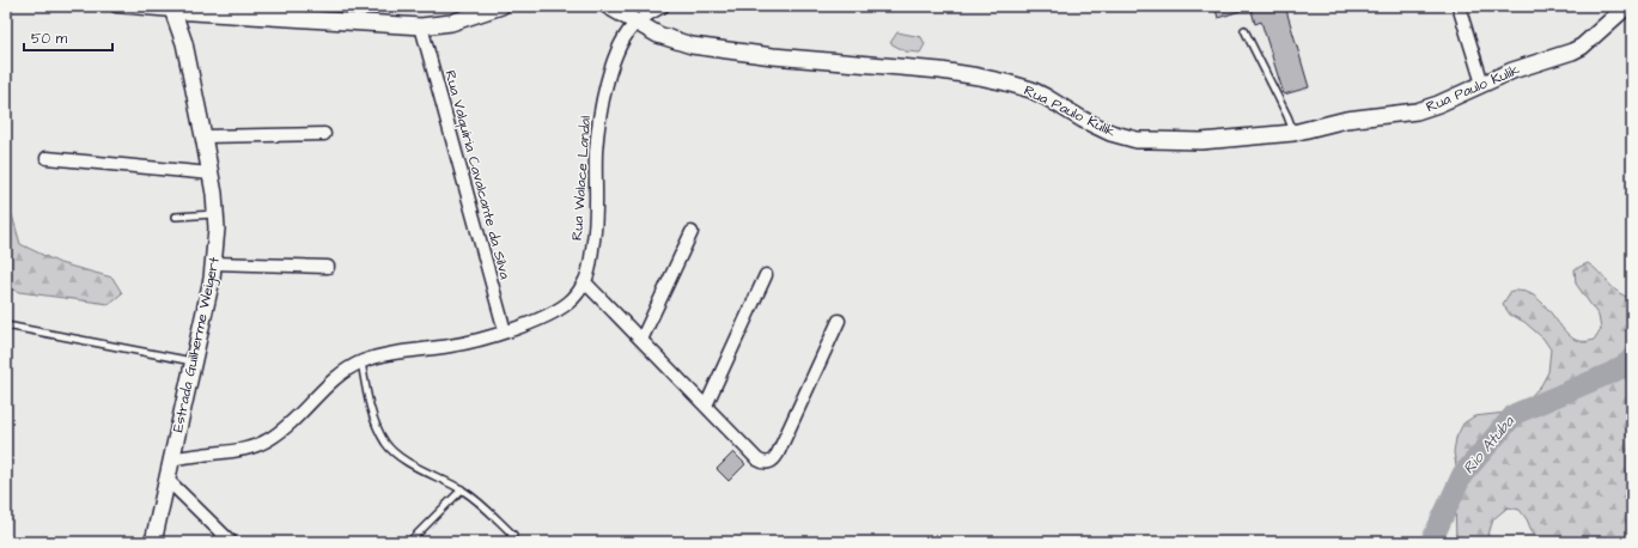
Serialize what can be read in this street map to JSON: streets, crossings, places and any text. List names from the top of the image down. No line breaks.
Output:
{"streets":{"street":["Rua Paulo Kulik","Rua Valquíria Cavalcante da Silva","Rua Walace Landal","Estrada Guilherme Weigert"]},"crossings":[["Rua Paulo Kulik","Rua Walace Landal"],["Rua Valquíria Cavalcante da Silva","Rua Walace Landal"],["Rua Walace Landal","Estrada Guilherme Weigert"]],"water":["Rio Atuba"],"scale_bar":"50 m"}
